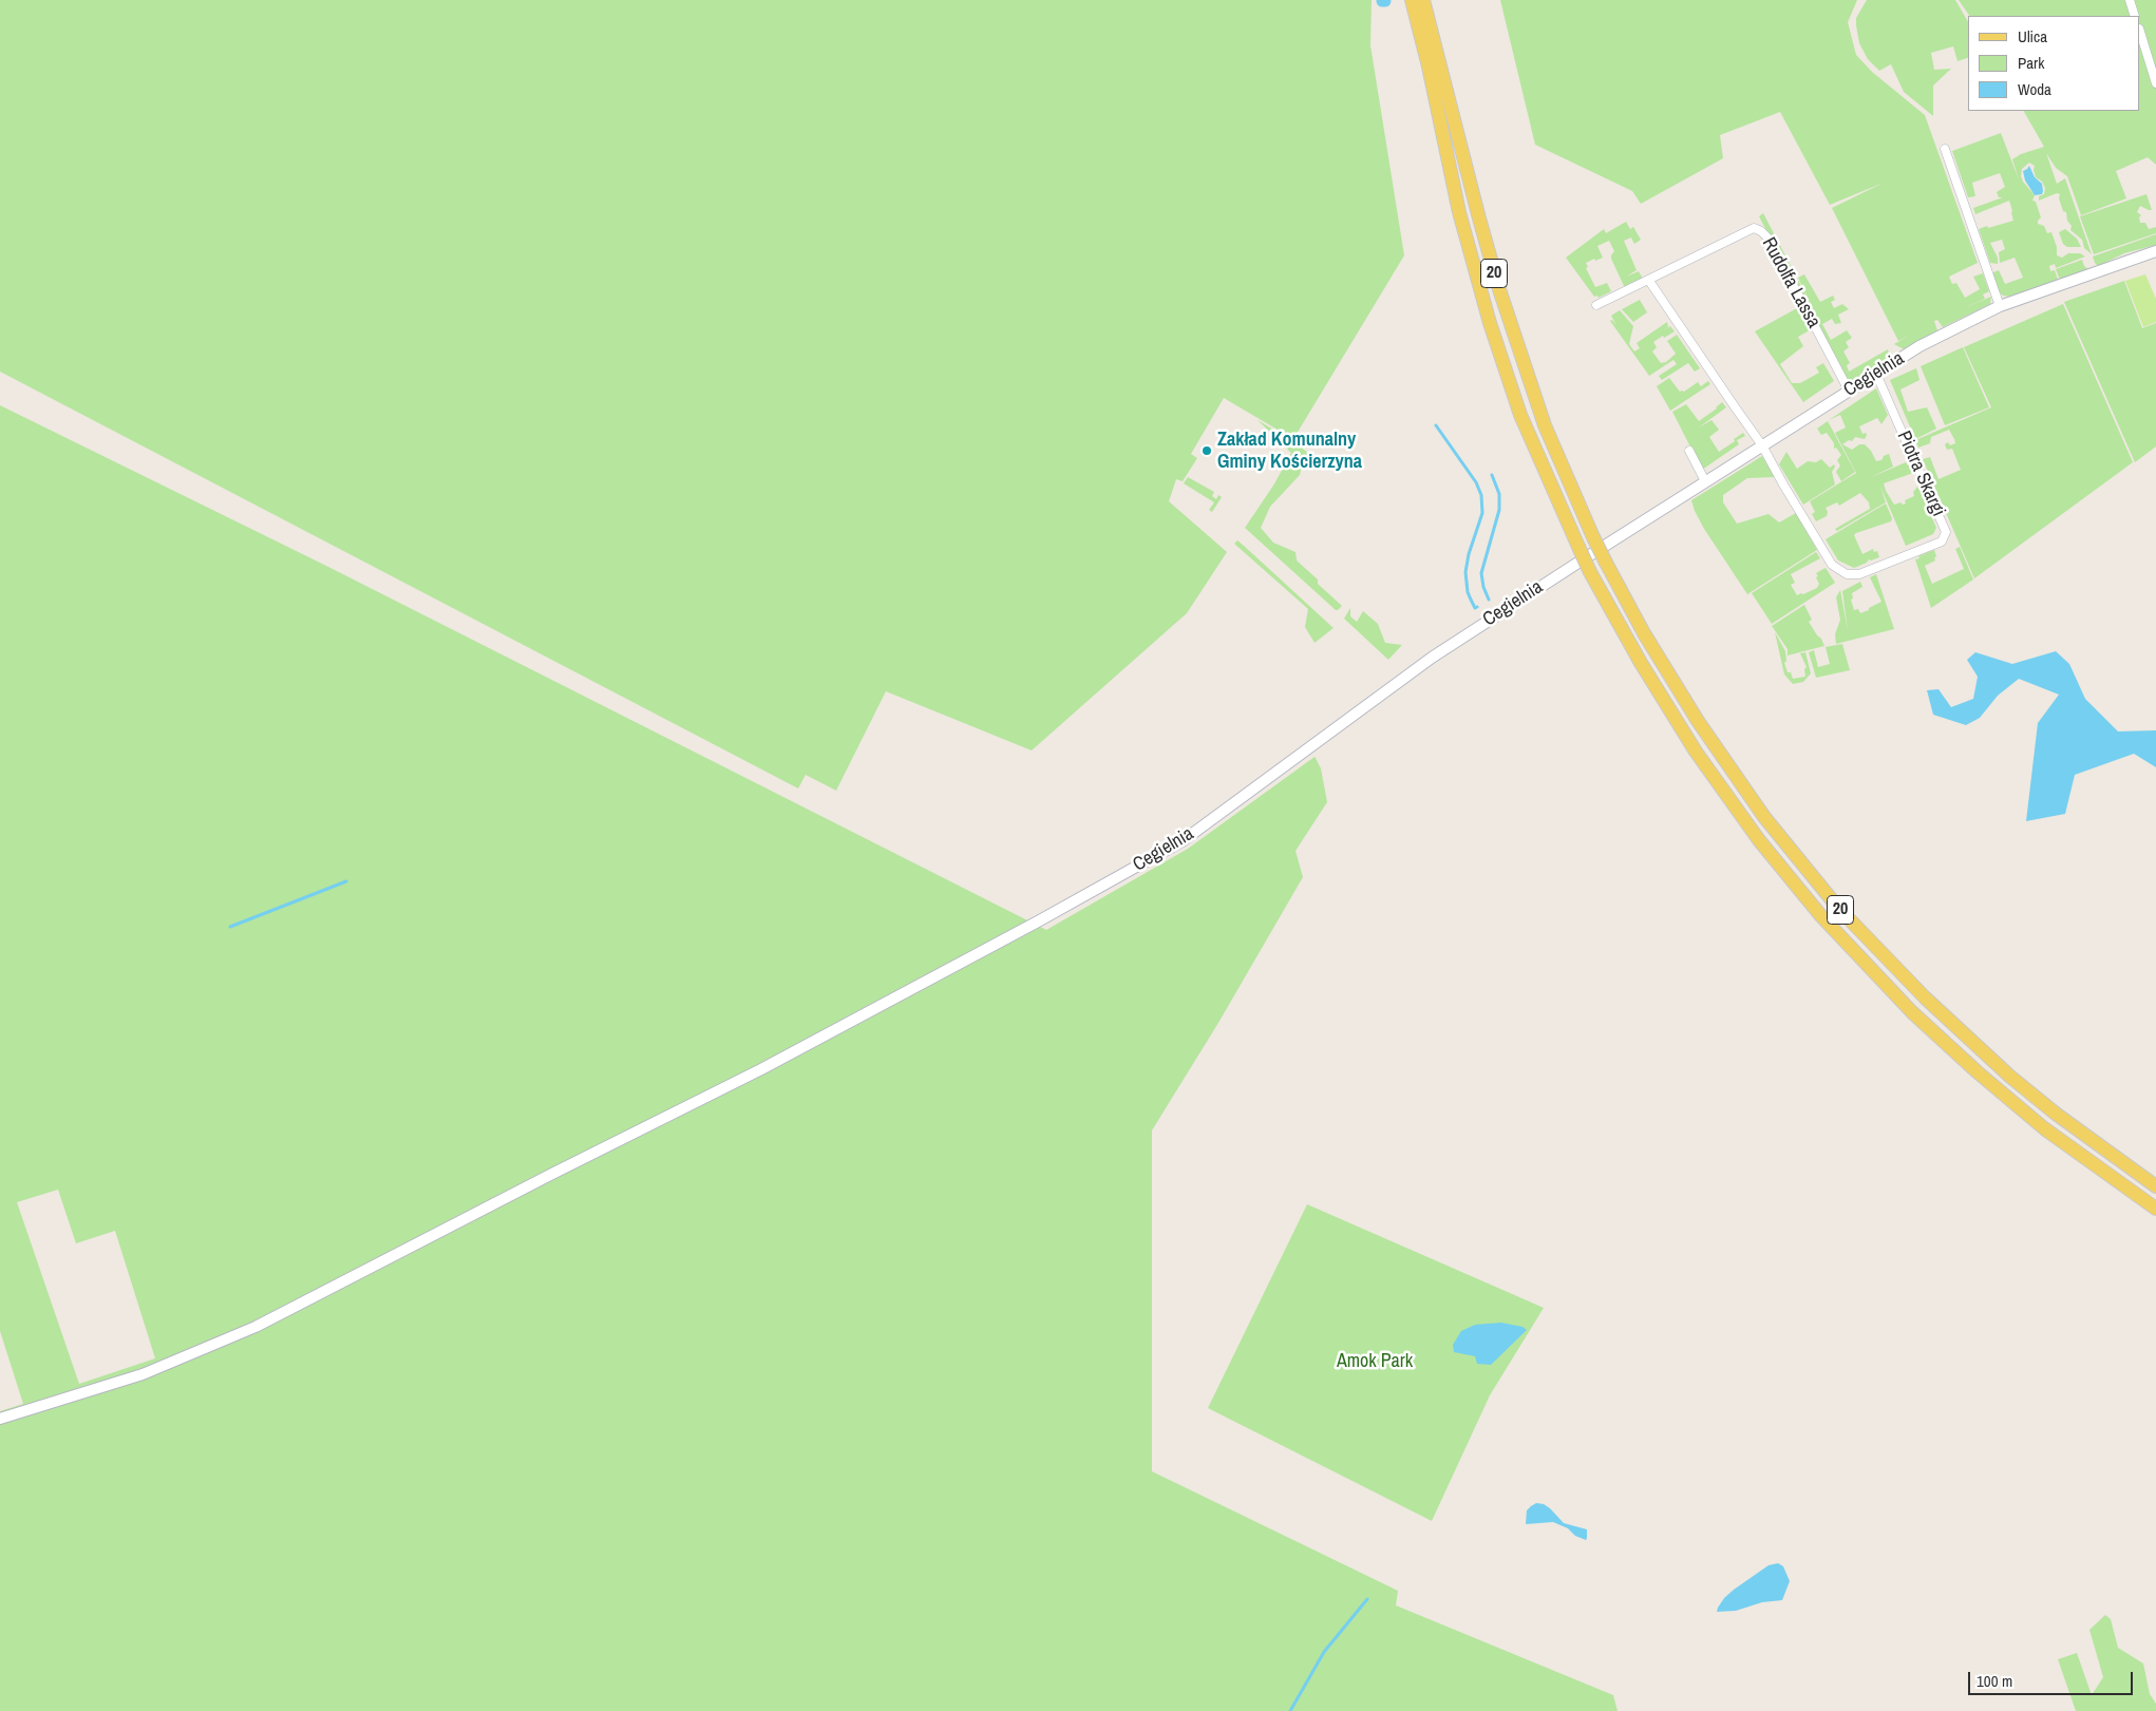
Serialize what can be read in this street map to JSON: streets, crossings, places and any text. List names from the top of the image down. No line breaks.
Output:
{"streets":{"main road":["20"],"street":["Rudolfa Lassa","Cegielnia","Piotra Skargi"]},"crossings":[["Rudolfa Lassa","Cegielnia"],["Cegielnia","Piotra Skargi"]],"parks":["Amok Park"],"places":["Zakład Komunalny Gminy Kościerzyna"],"legend":["Ulica","Park","Woda"],"scale_bar":"100 m"}
